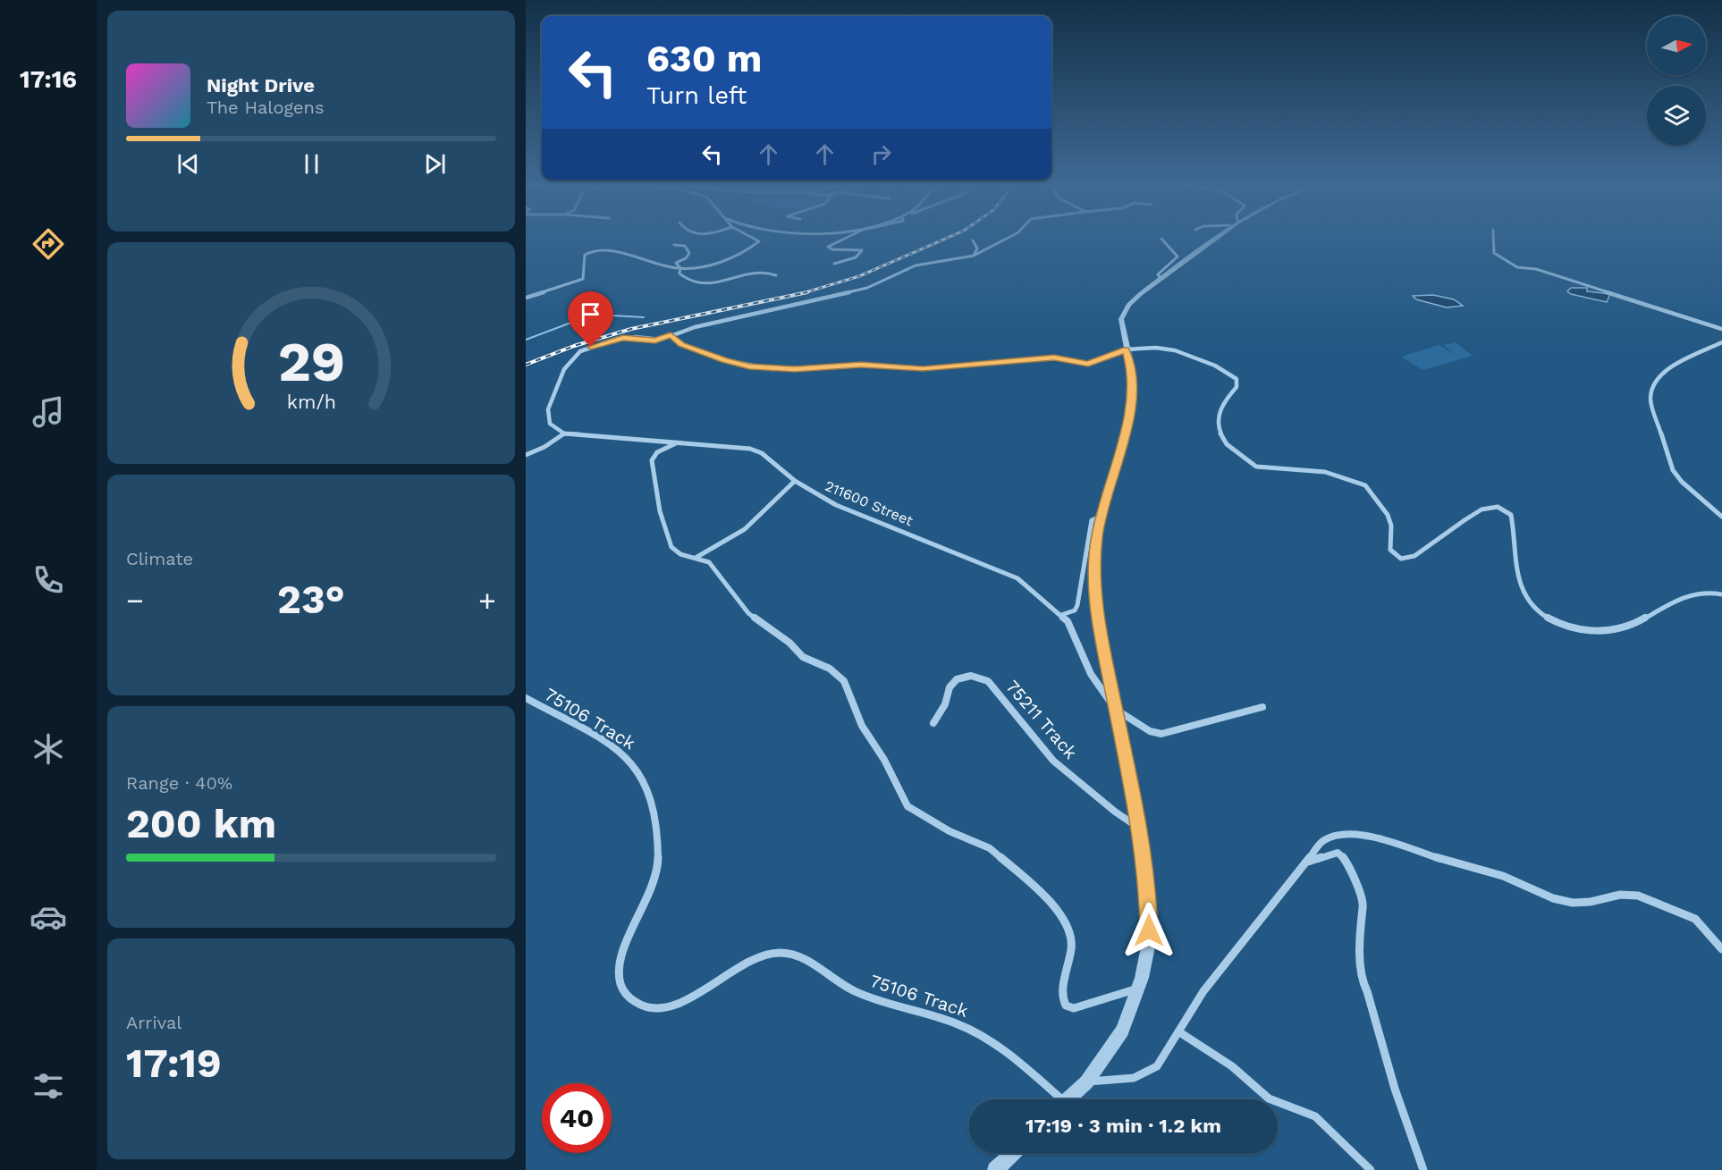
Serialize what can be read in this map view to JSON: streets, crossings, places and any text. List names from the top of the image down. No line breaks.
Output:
{"streets":{"street":["211600 Street","75106 Track","75211 Track"]},"north":"right","page":{"tabs":"17:16","turn":["630 m","Turn left"],"song":["Night Drive","The Halogens"],"tile":["Climate",["Range · 40%","200 km"],["Arrival","17:19"]],"heat":["−","23°","+"],"limit":"40","trip":"17:19 · 3 min · 1.2 km","gauge":["29","km/h"]}}
